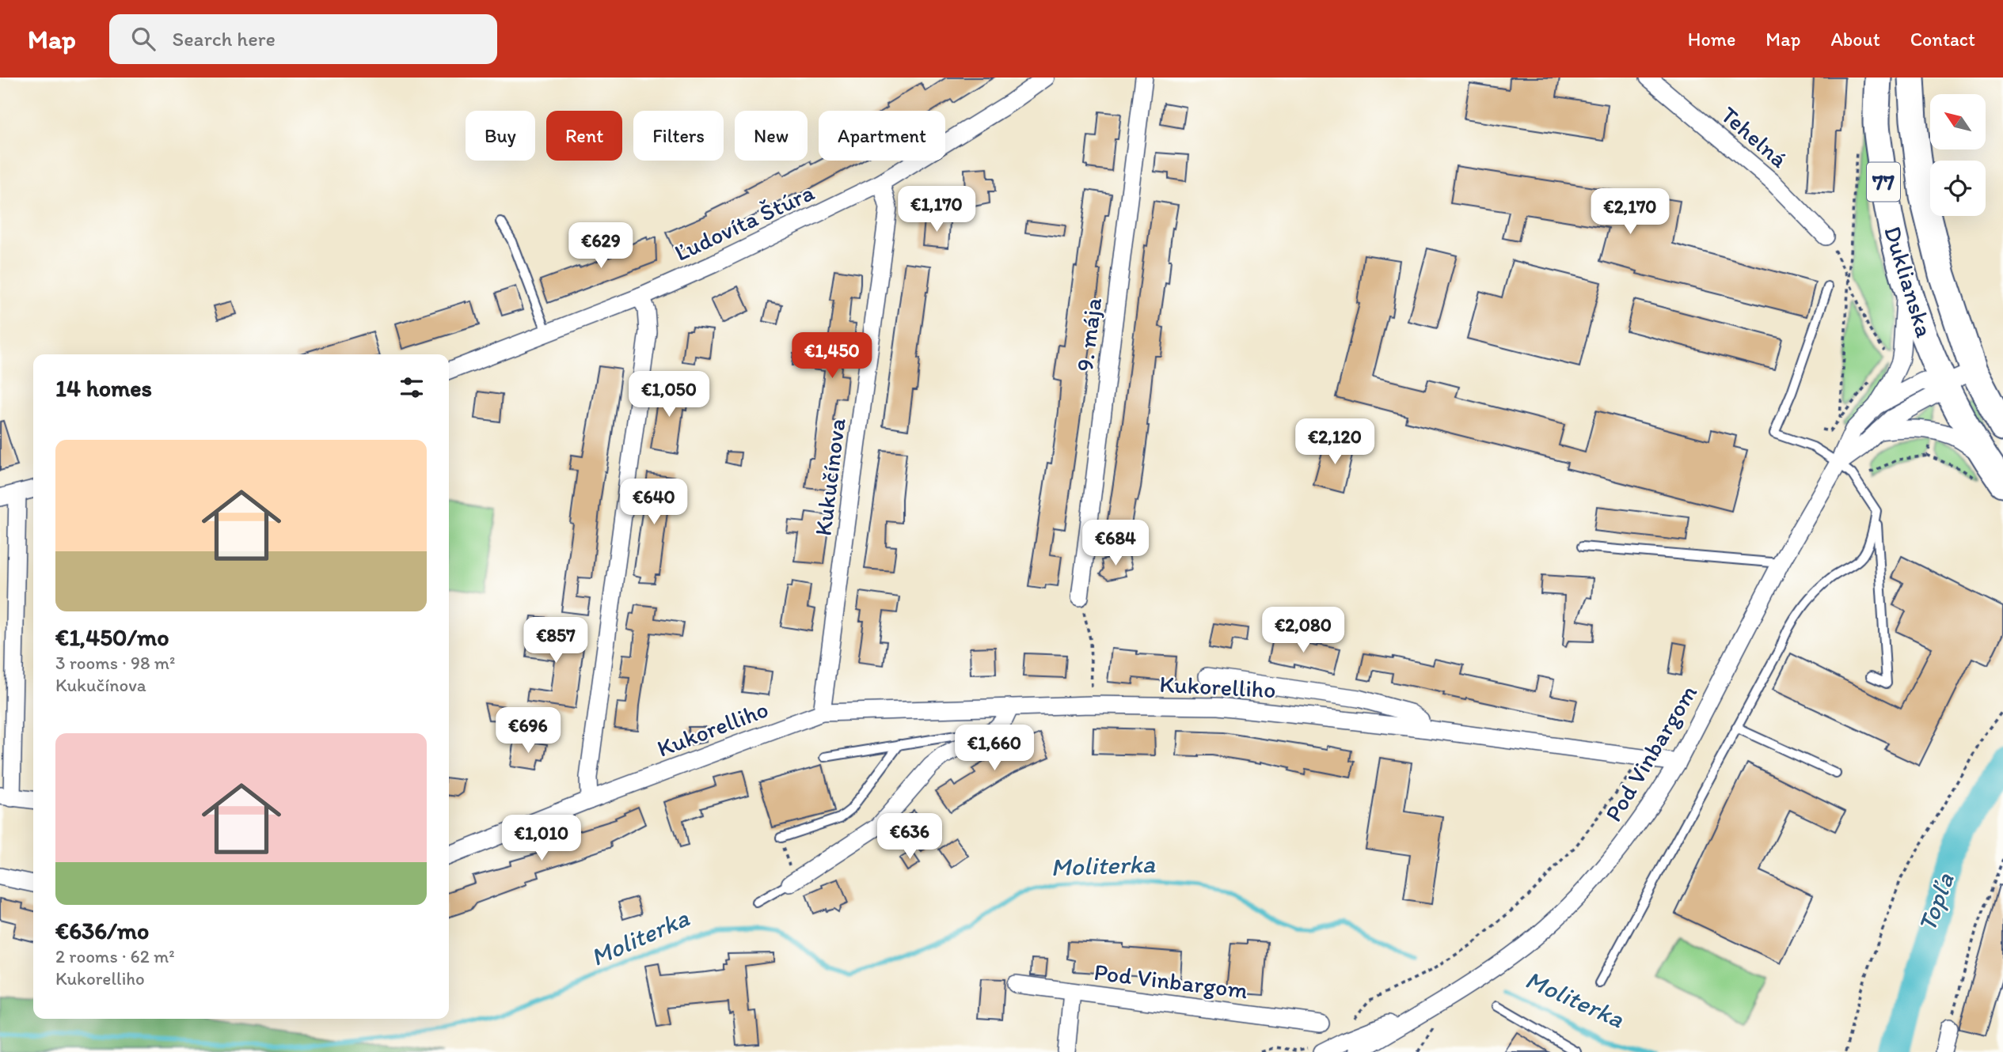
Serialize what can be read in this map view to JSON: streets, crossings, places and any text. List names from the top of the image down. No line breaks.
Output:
{"streets":{"main road":["77","Duklianska"],"street":["Tehelná","Ľudovíta Štúra","9. mája","Kukučínova","Kukorelliho","Pod Vinbargom"]},"crossings":[["77","Duklianska"],["77","Pod Vinbargom"],["Ľudovíta Štúra","Kukučínova"],["Duklianska","Pod Vinbargom"],["Kukučínova","Kukorelliho"],["Kukorelliho","Pod Vinbargom"]],"water":["Moliterka","Topľa"],"north":"top left","page":{"header":"Map","search":"Search here","nav":["Home","Map","About","Contact"],"chip":["Buy","Rent","Filters","New","Apartment"],"price":["€1,170","€2,170","€629","€1,450","€1,050","€2,120","€640","€684","€2,080","€857","€696","€1,660","€636","€1,010"],"heading":"14 homes","list":[{"name":"€1,450/mo","note":"3 rooms · 98 m² · Kukučínova"},{"name":"€636/mo","note":"2 rooms · 62 m² · Kukorelliho"}]}}
